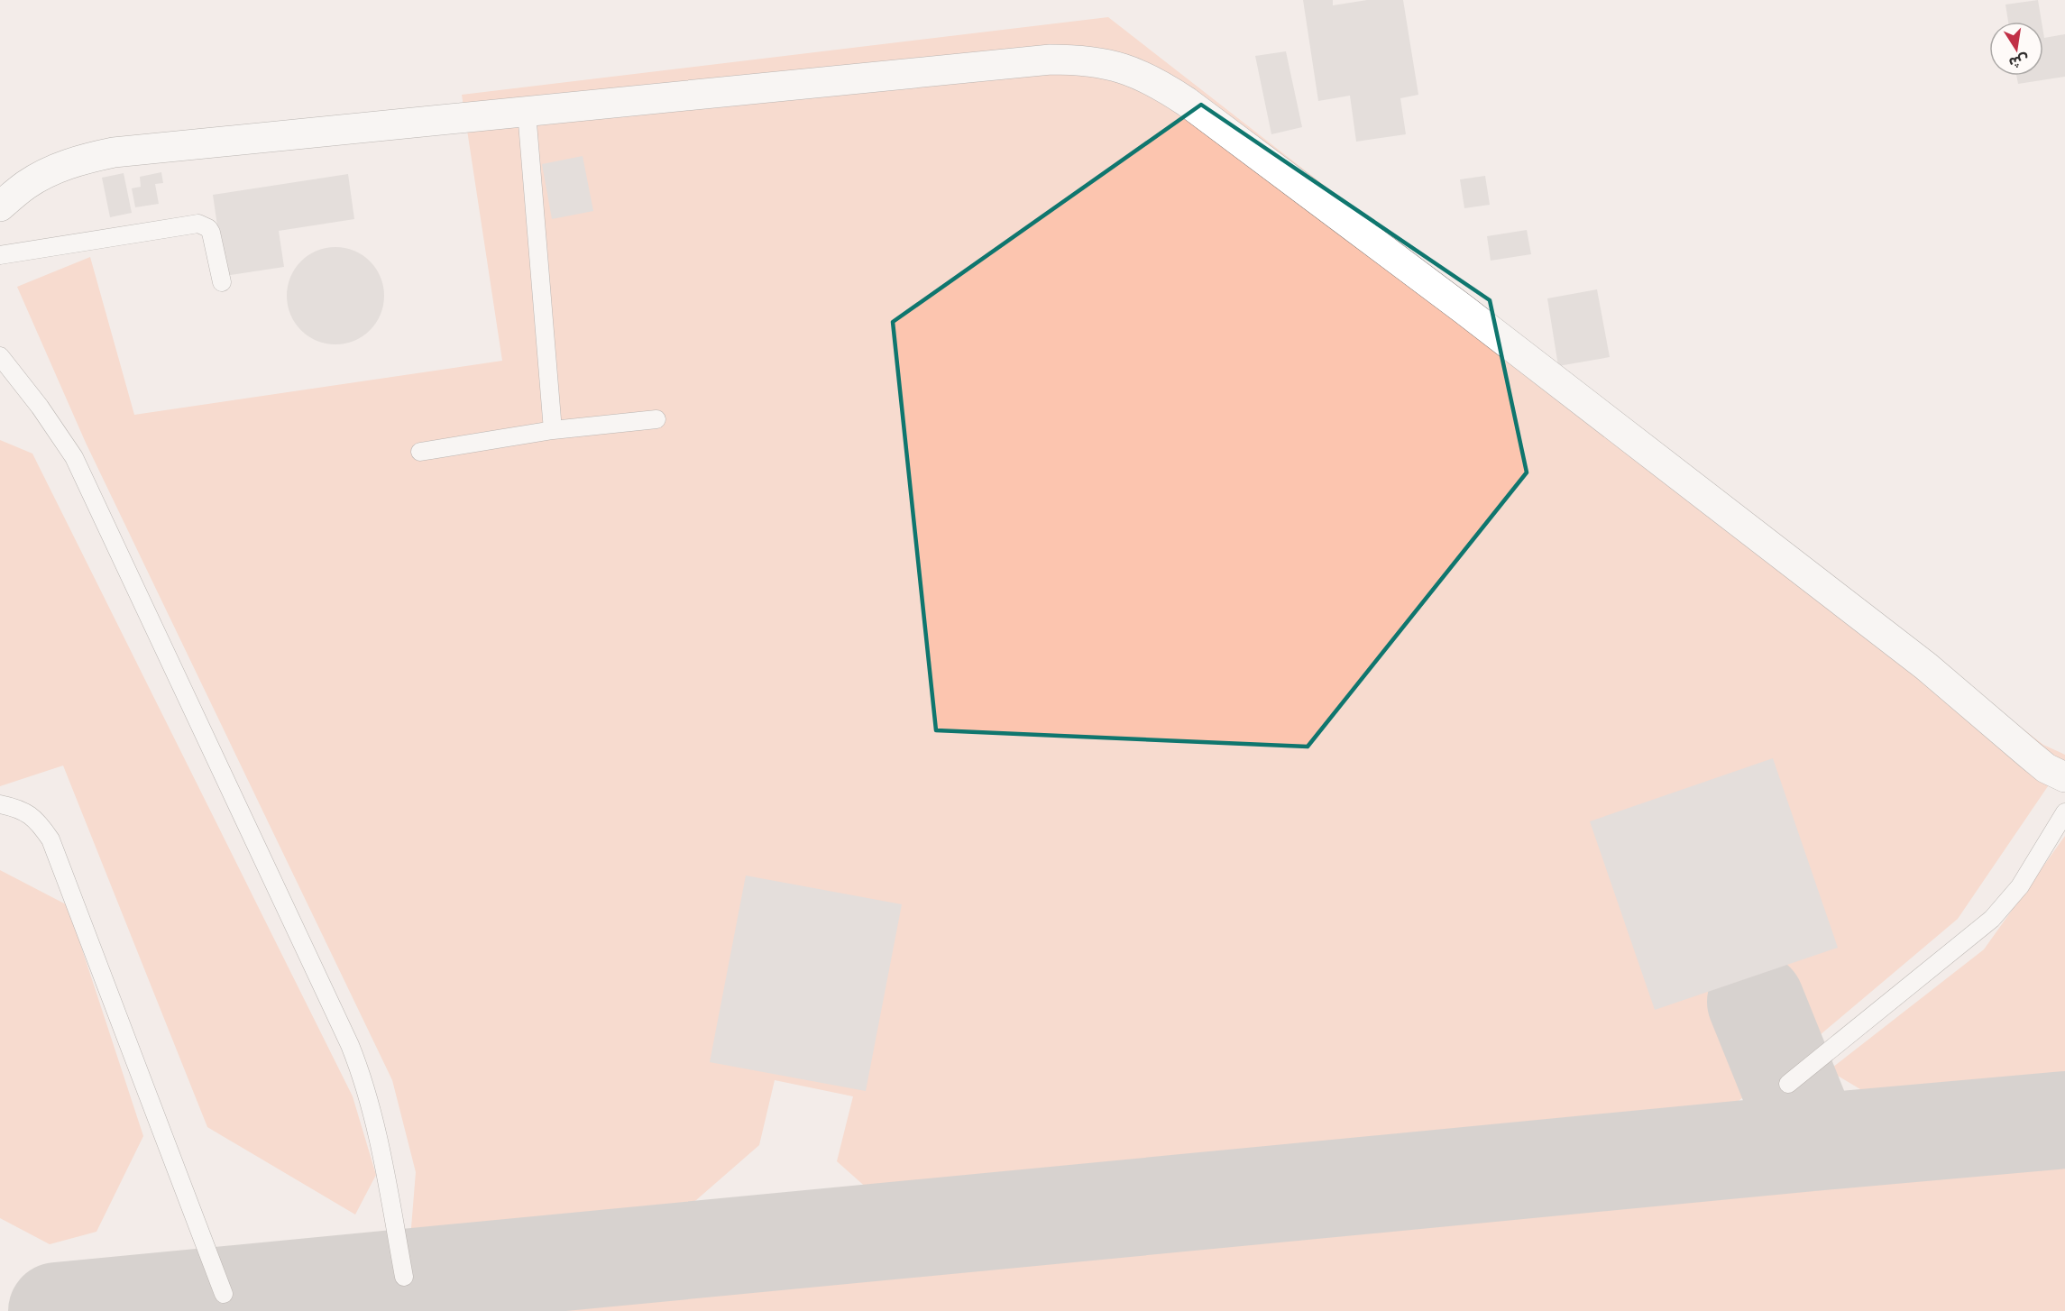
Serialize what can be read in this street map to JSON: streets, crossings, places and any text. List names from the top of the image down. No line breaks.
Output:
{"north":"bottom"}
